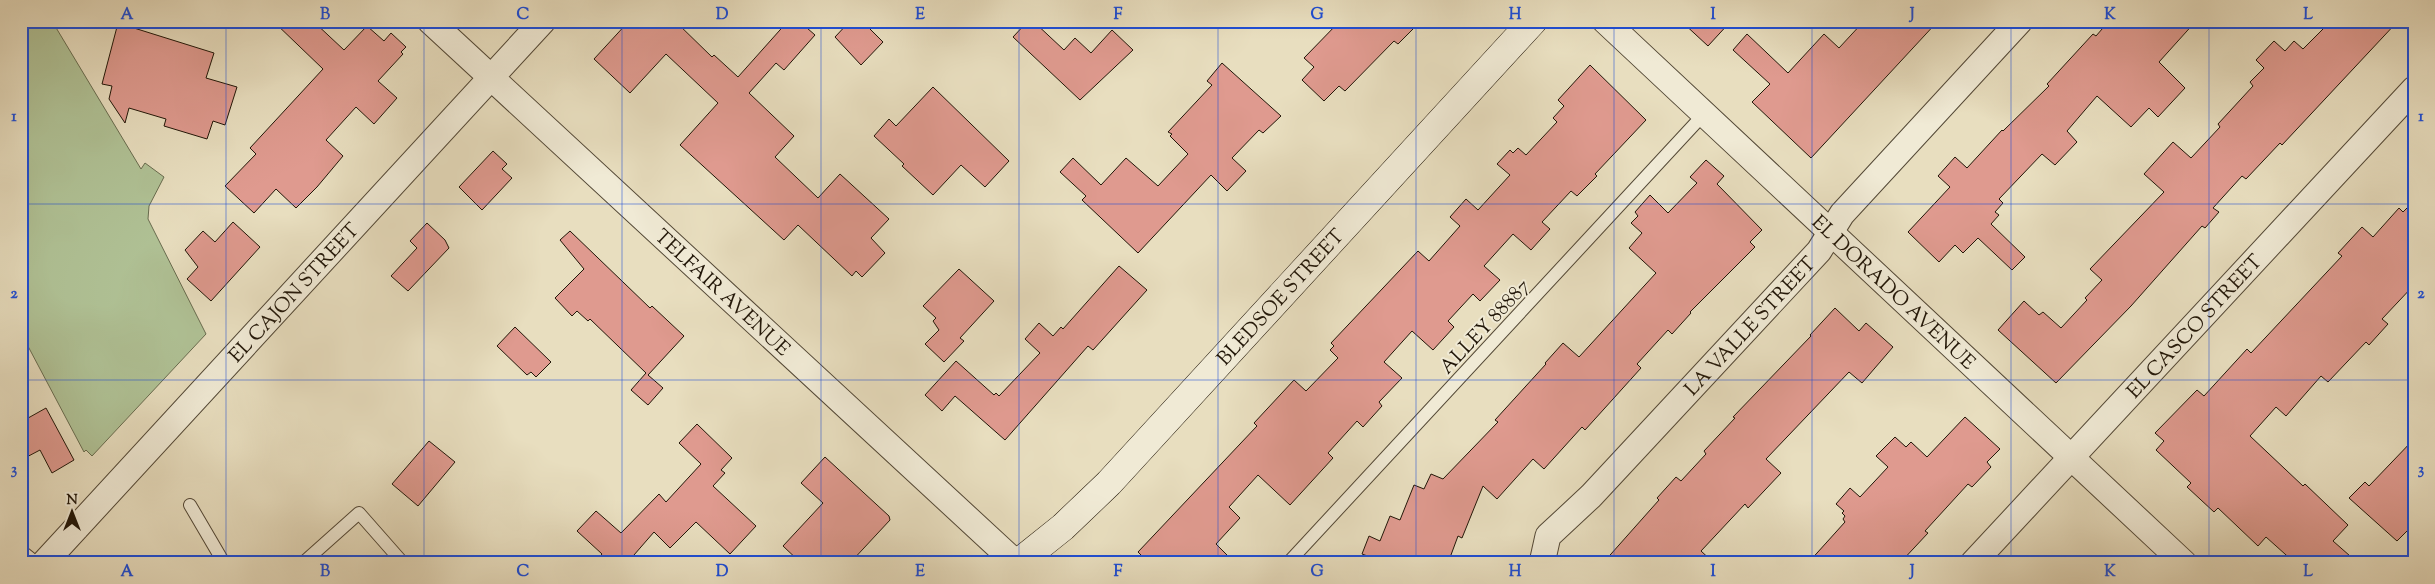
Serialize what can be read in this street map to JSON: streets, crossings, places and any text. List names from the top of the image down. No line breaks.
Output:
{"streets":{"street":["EL CAJON STREET","TELFAIR AVENUE","EL DORADO AVENUE","BLEDSOE STREET","EL CASCO STREET","LA VALLE STREET"],"lane":["ALLEY 88887"]},"crossings":[["EL CAJON STREET","TELFAIR AVENUE"],["TELFAIR AVENUE","BLEDSOE STREET"],["EL DORADO AVENUE","EL CASCO STREET"],["EL DORADO AVENUE","ALLEY 88887"],["EL DORADO AVENUE","LA VALLE STREET"]],"north":"top","grid":{"columns":["A","B","C","D","E","F","G","H","I","J","K","L"],"rows":["1","2","3"]}}
